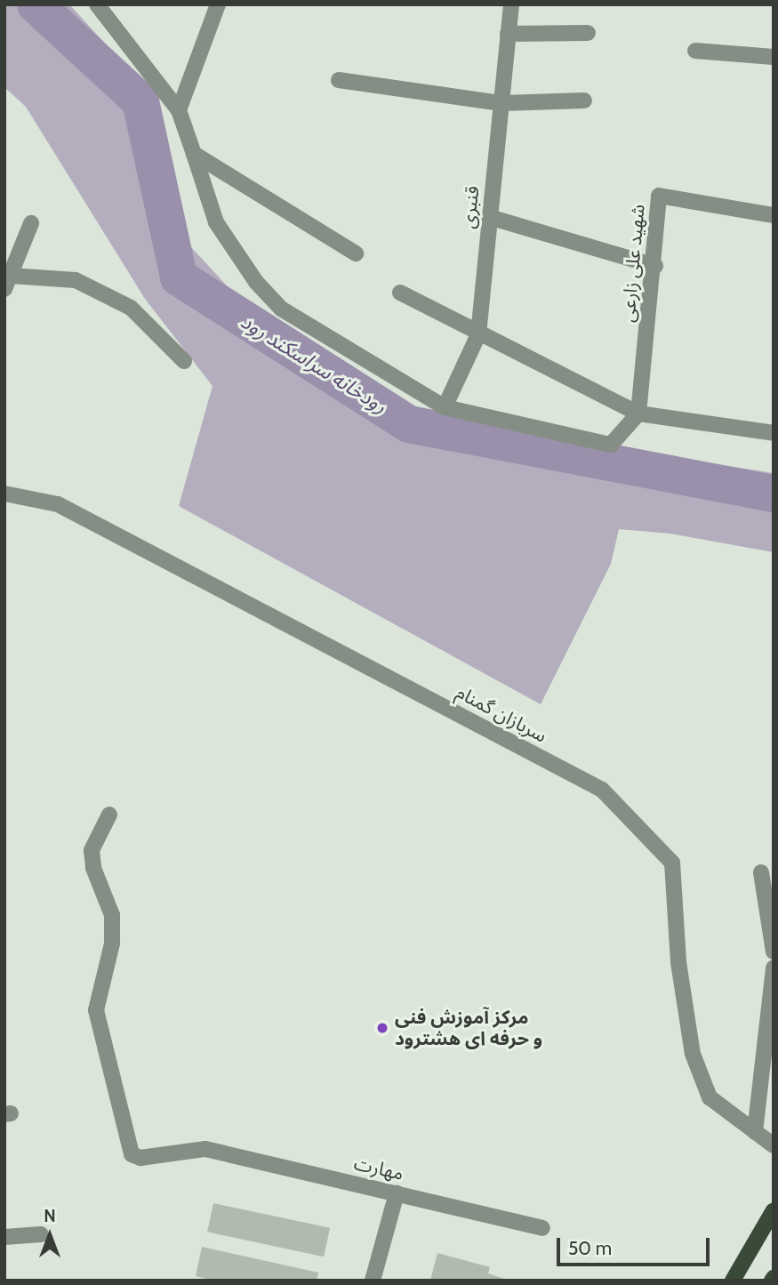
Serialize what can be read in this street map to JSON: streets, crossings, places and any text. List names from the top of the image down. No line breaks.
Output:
{"streets":{"street":["قنبری","شهيد علی زارعی","سربازان گمنام","مهارت"]},"water":["رودخانه سراسکند رود"],"places":["مرکز آموزش فنی و حرفه ای هشترود"],"scale_bar":"50 m","north":"top"}
